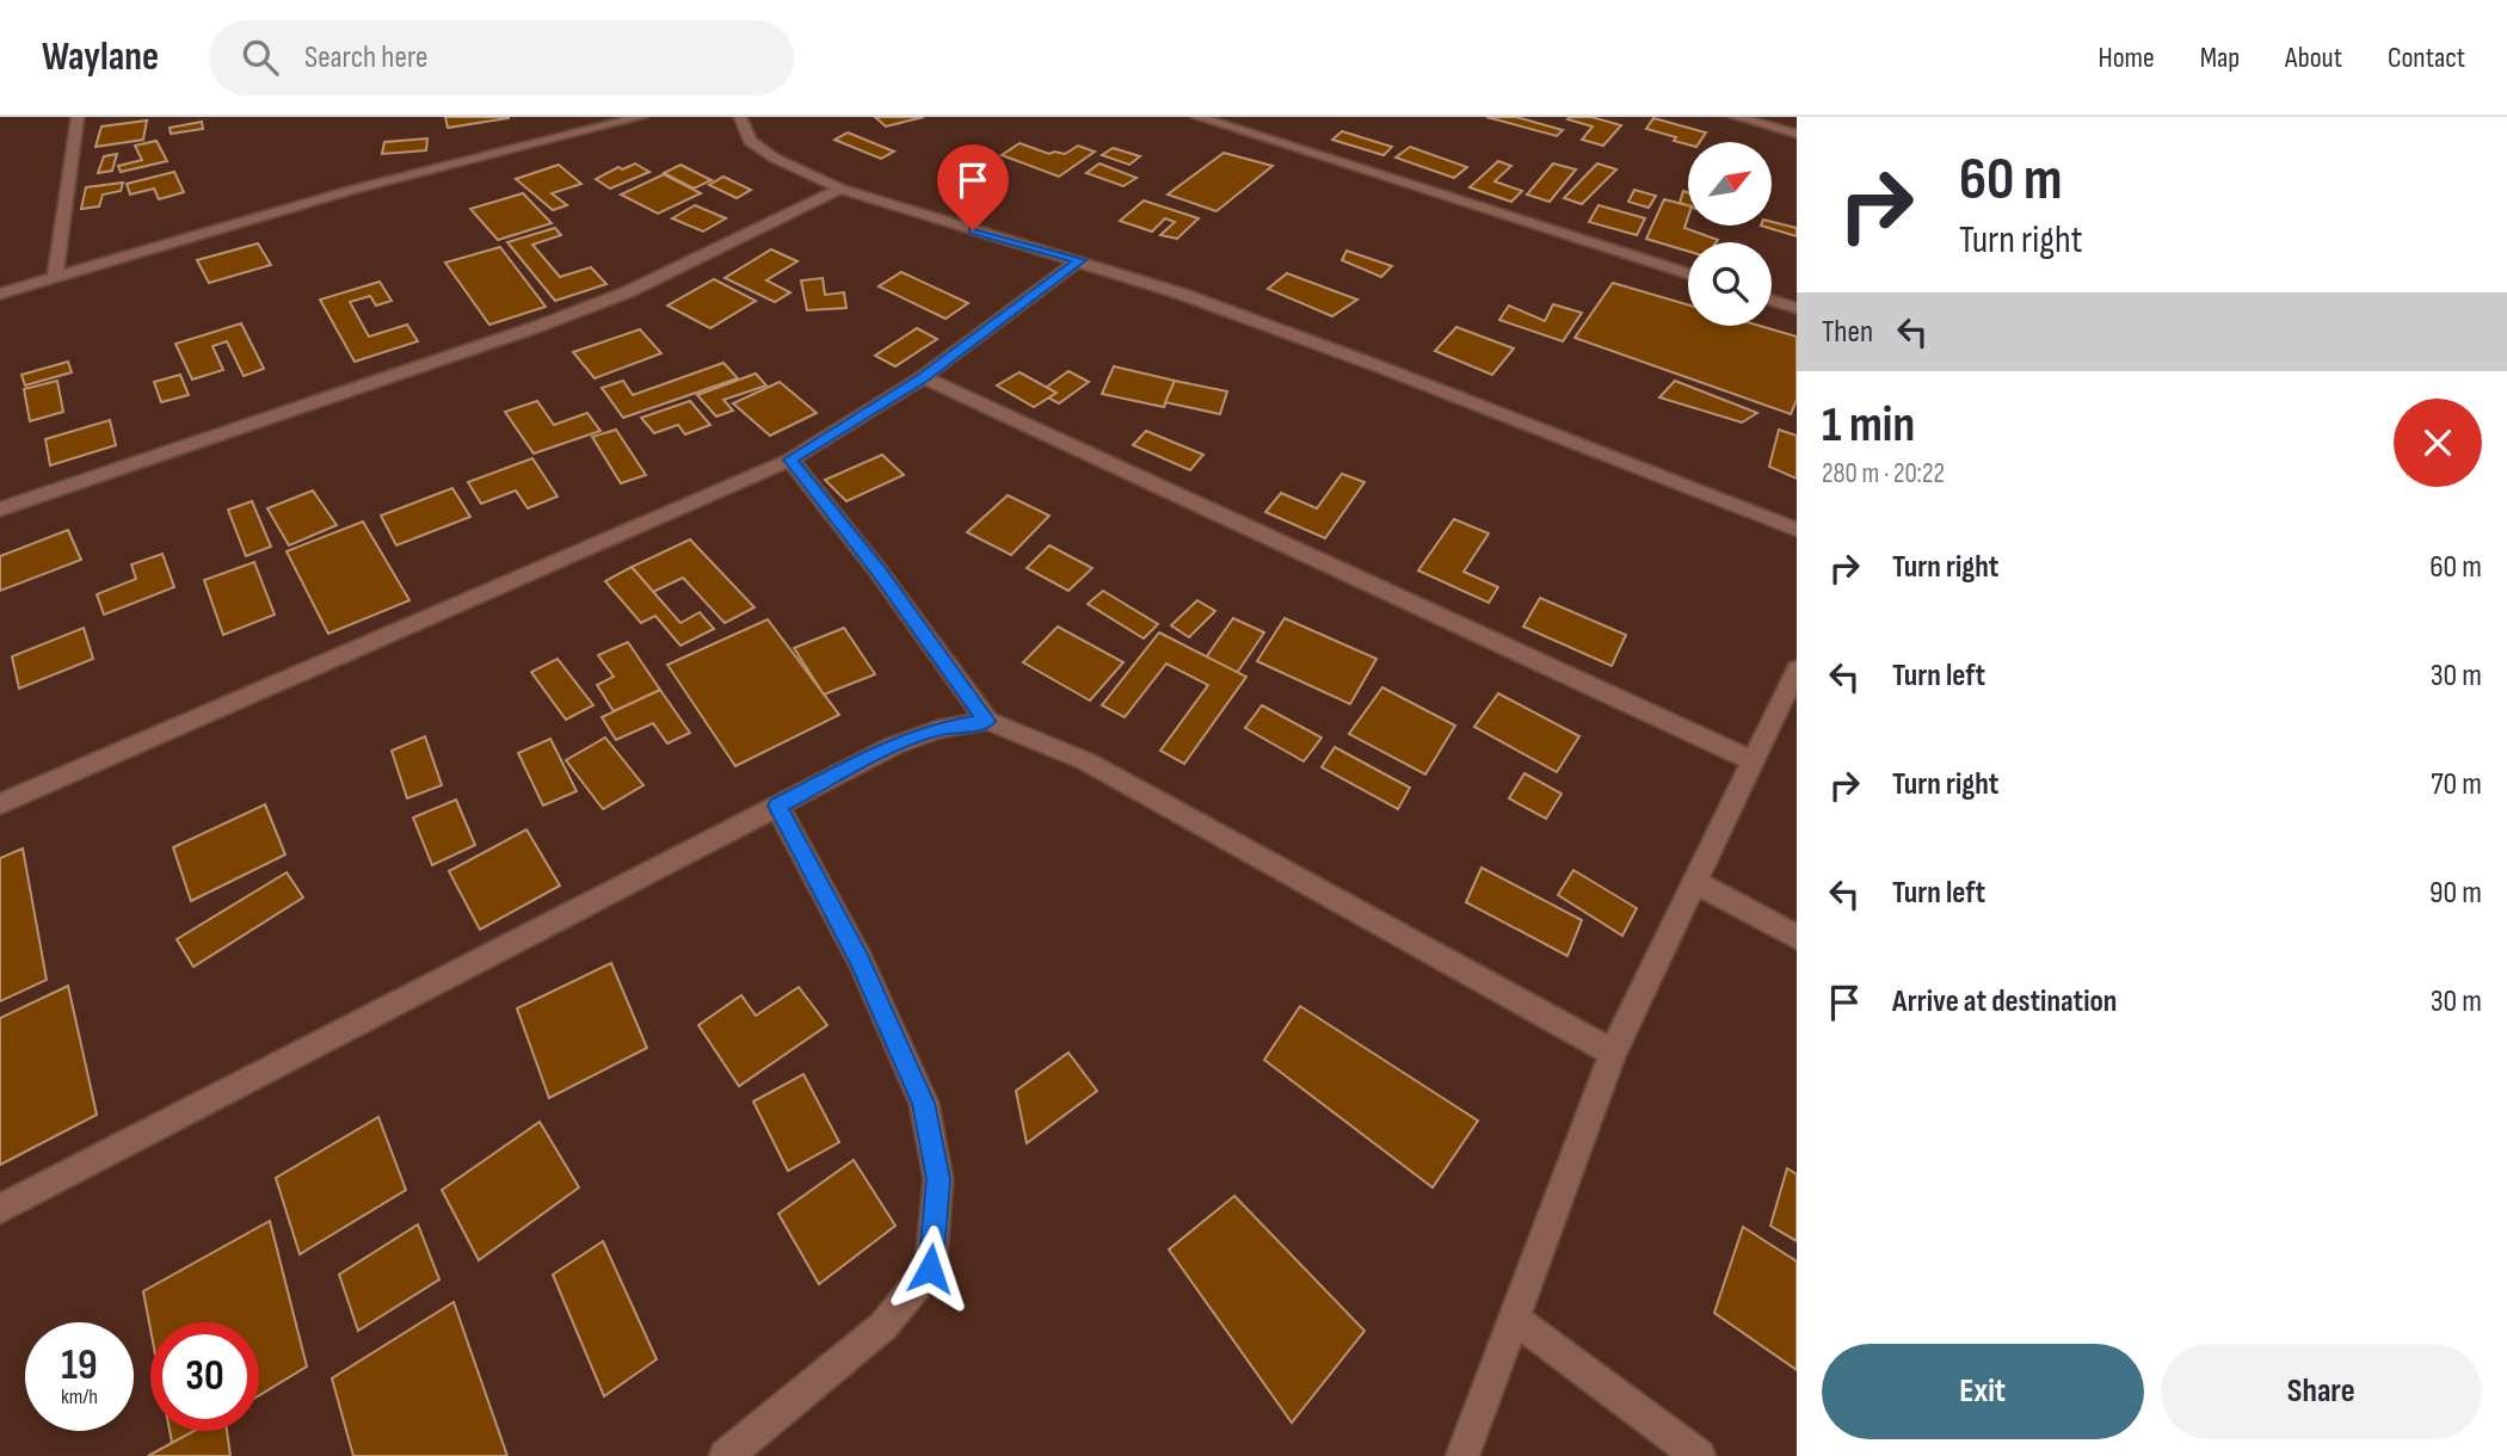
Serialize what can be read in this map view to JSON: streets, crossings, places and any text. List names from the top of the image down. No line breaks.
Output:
{"north":"top right","page":{"header":"Waylane","search":"Search here","nav":["Home","Map","About","Contact"],"turn":["60 m","Turn right"],"then":"Then","heading":["1 min","280 m · 20:22"],"list":[{"name":"Turn right","value":"60 m"},{"name":"Turn left","value":"30 m"},{"name":"Turn right","value":"70 m"},{"name":"Turn left","value":"90 m"},{"name":"Arrive at destination","value":"30 m"}],"speed":"19 km/h","limit":"30","buttons":["Exit","Share"]}}
